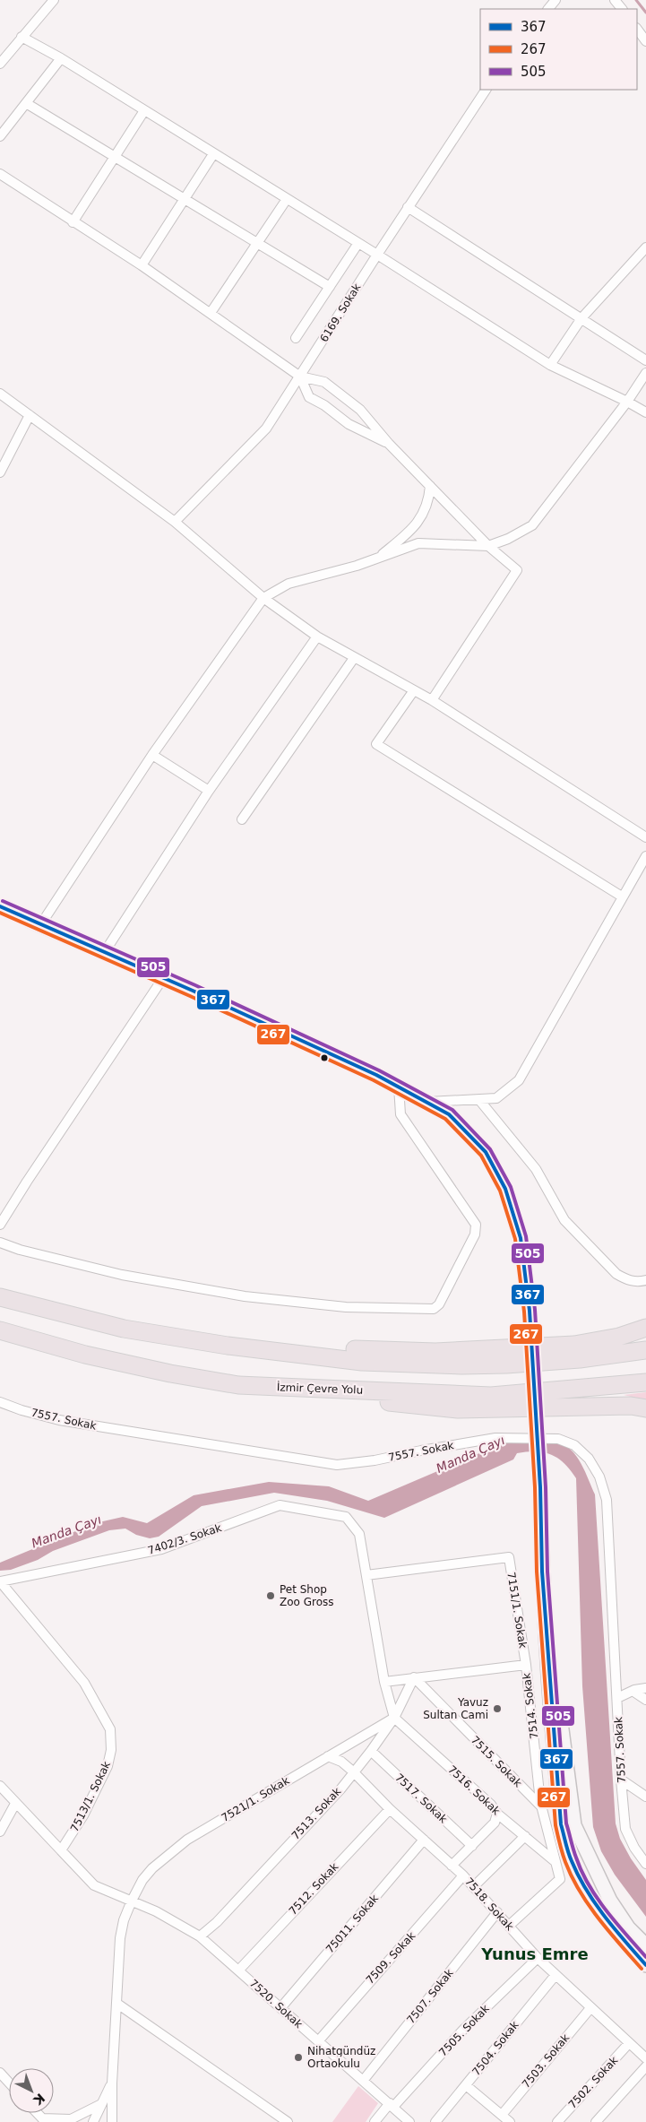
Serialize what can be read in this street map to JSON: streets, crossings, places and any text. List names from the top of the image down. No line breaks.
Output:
{"streets":{"highway":["İzmir Çevre Yolu"],"street":["6169. Sokak","7557. Sokak","7402/3. Sokak","7151/1. Sokak","7514. Sokak","7515. Sokak","7516. Sokak","7513/1. Sokak","7517. Sokak","7521/1. Sokak","7513. Sokak","7512. Sokak","7518. Sokak","75011. Sokak","7509. Sokak","7507. Sokak","7520. Sokak","7505. Sokak","7504. Sokak","7503. Sokak","7502. Sokak"]},"crossings":[["7402/3. Sokak","7151/1. Sokak"],["7402/3. Sokak","7513/1. Sokak"],["7151/1. Sokak","7514. Sokak"],["7151/1. Sokak","7515. Sokak"],["7151/1. Sokak","7513. Sokak"],["7514. Sokak","7515. Sokak"],["7514. Sokak","7516. Sokak"],["7514. Sokak","7518. Sokak"],["7515. Sokak","7513. Sokak"],["7516. Sokak","7521/1. Sokak"],["7516. Sokak","7513. Sokak"],["7517. Sokak","7513. Sokak"],["7521/1. Sokak","7513. Sokak"],["7521/1. Sokak","7518. Sokak"],["7521/1. Sokak","7520. Sokak"],["7513. Sokak","7518. Sokak"],["7513. Sokak","7520. Sokak"],["7512. Sokak","7518. Sokak"],["7512. Sokak","7520. Sokak"],["7518. Sokak","75011. Sokak"],["7518. Sokak","7509. Sokak"],["7518. Sokak","7507. Sokak"],["7518. Sokak","7505. Sokak"],["7518. Sokak","7504. Sokak"],["7518. Sokak","7503. Sokak"],["7518. Sokak","7502. Sokak"],["75011. Sokak","7520. Sokak"],["7509. Sokak","7520. Sokak"],["7507. Sokak","7520. Sokak"],["7520. Sokak","7505. Sokak"]],"districts":["Yunus Emre"],"water":["Manda Çayı"],"places":["Pet Shop Zoo Gross","Yavuz Sultan Cami","Nihatgündüz Ortaokulu"],"lines":["transit line 505","transit line 367","transit line 267"],"legend":["367","267","505"],"north":"bottom right"}
